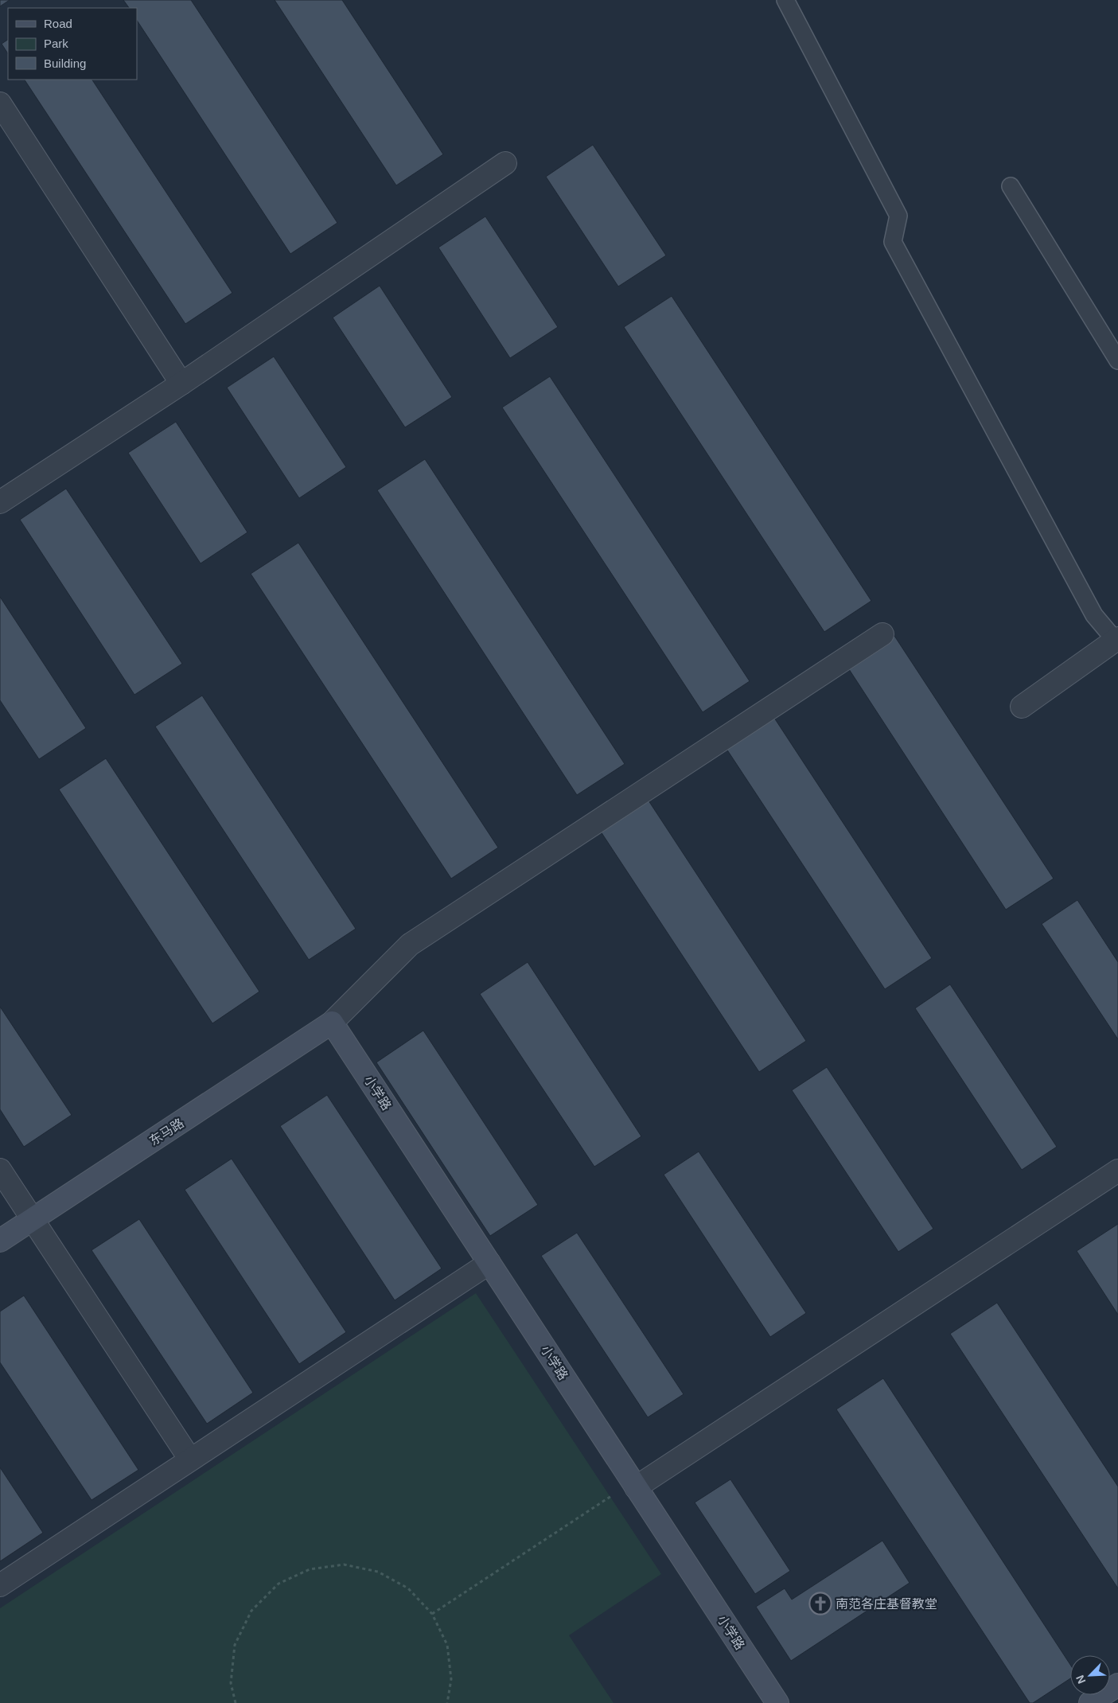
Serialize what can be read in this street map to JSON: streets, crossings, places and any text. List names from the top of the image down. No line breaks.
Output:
{"streets":{"street":["小学路","东马路"]},"crossings":[["小学路","东马路"]],"places":{"church":["南范各庄基督教堂"]},"legend":["Road","Park","Building"],"north":"bottom left"}
